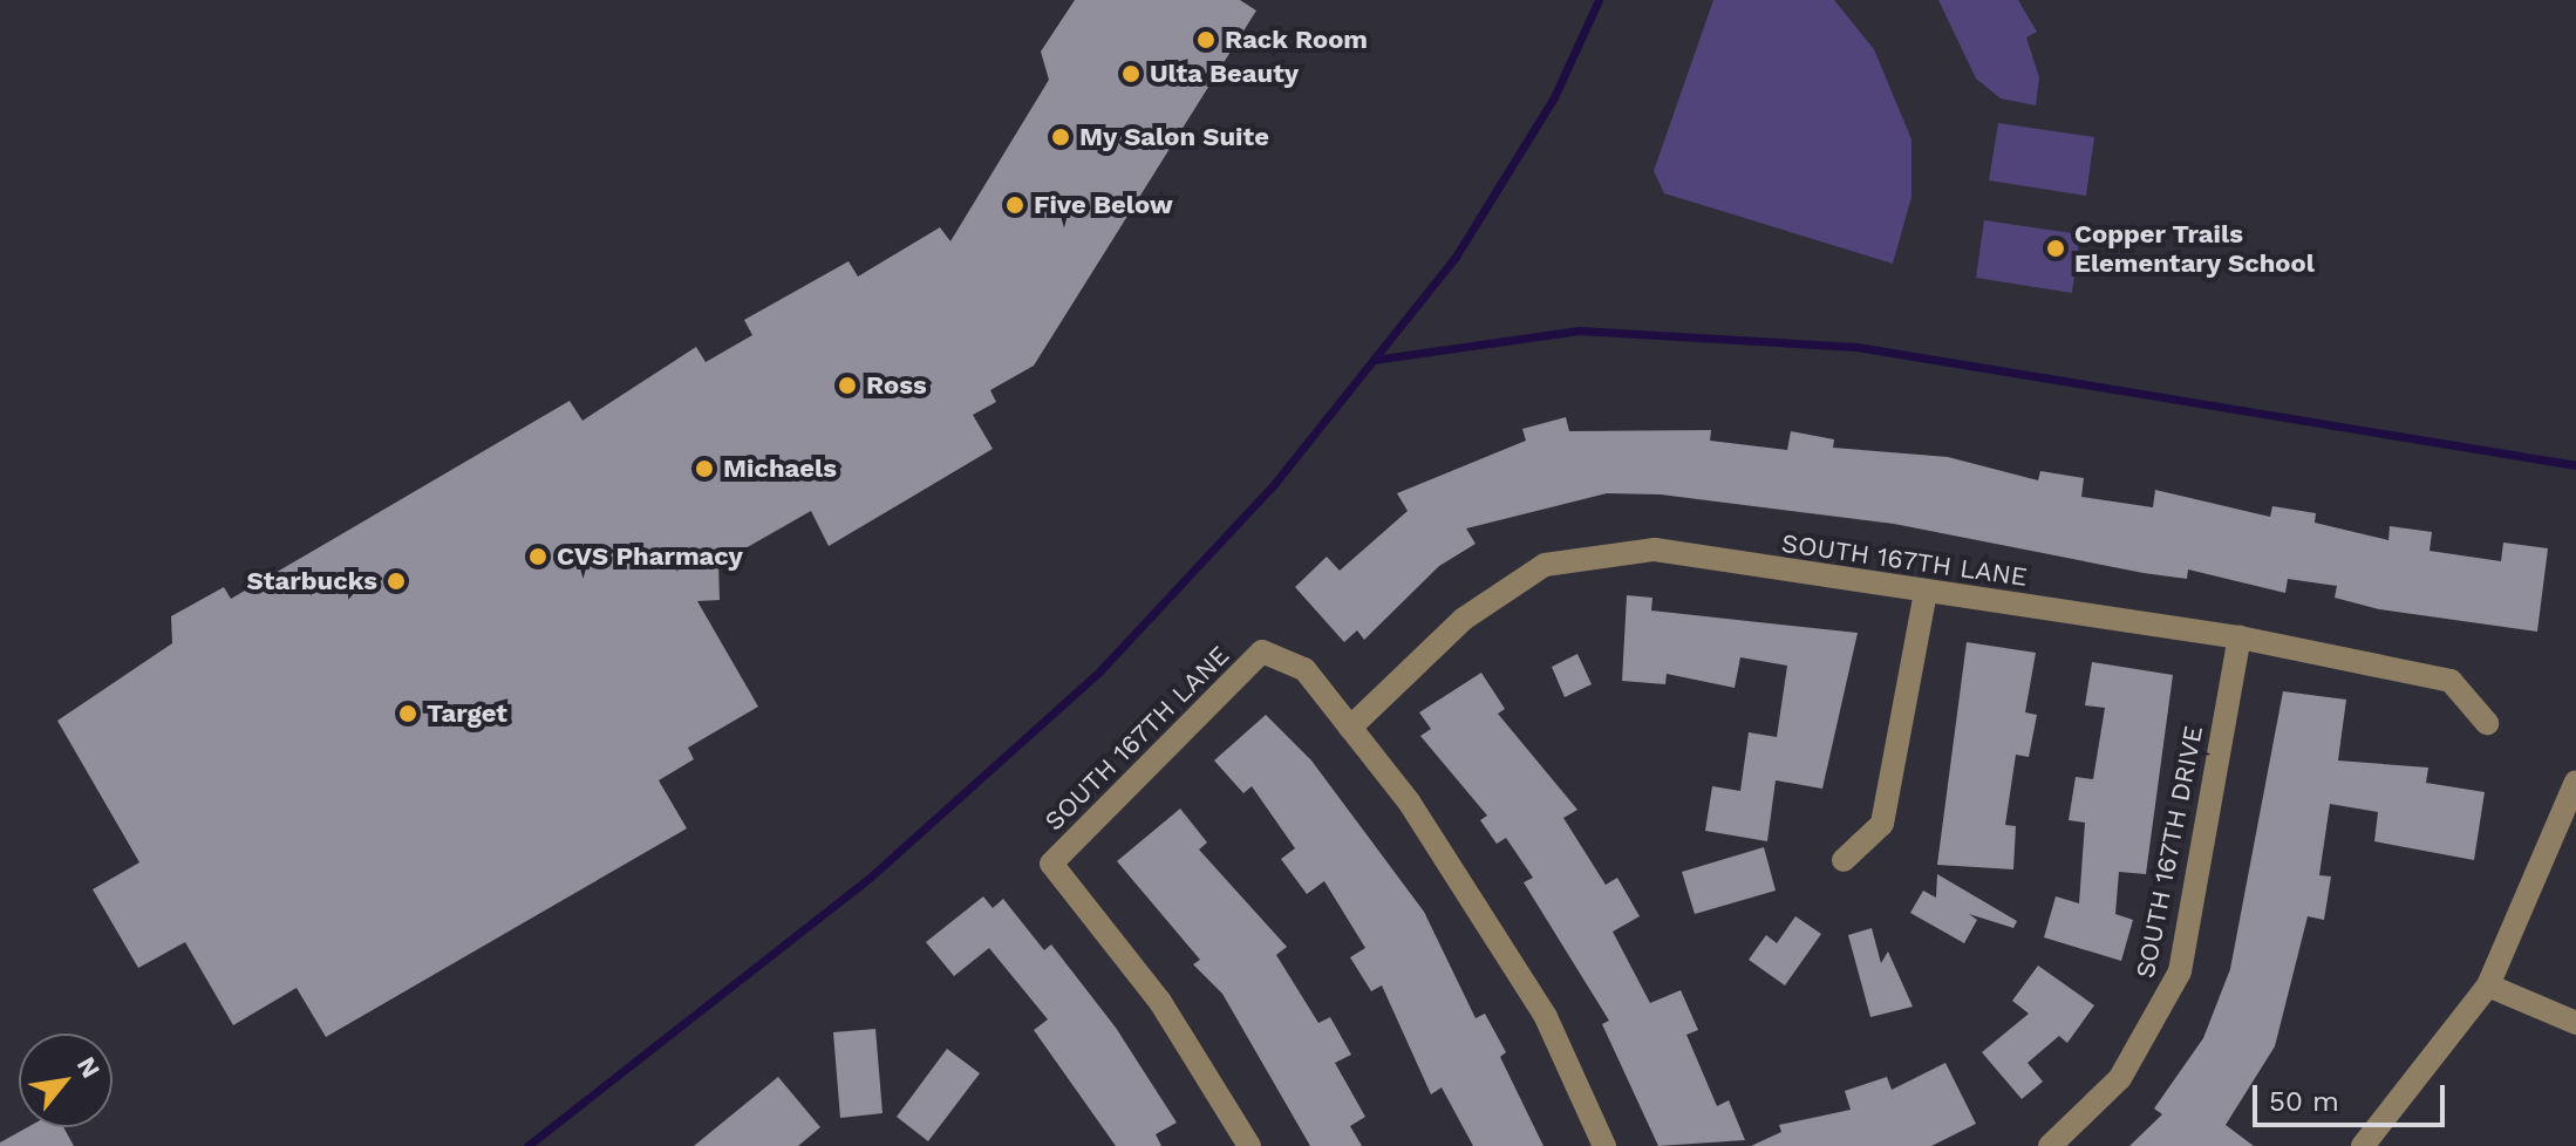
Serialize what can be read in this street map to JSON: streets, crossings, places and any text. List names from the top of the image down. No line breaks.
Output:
{"streets":{"street":["SOUTH 167TH LANE","SOUTH 167TH DRIVE"]},"crossings":[["SOUTH 167TH LANE","SOUTH 167TH DRIVE"]],"places":["Rack Room","Ulta Beauty","My Salon Suite","Five Below","Copper Trails Elementary School","Ross","Michaels","CVS Pharmacy","Starbucks","Target"],"scale_bar":"50 m","north":"top right"}
